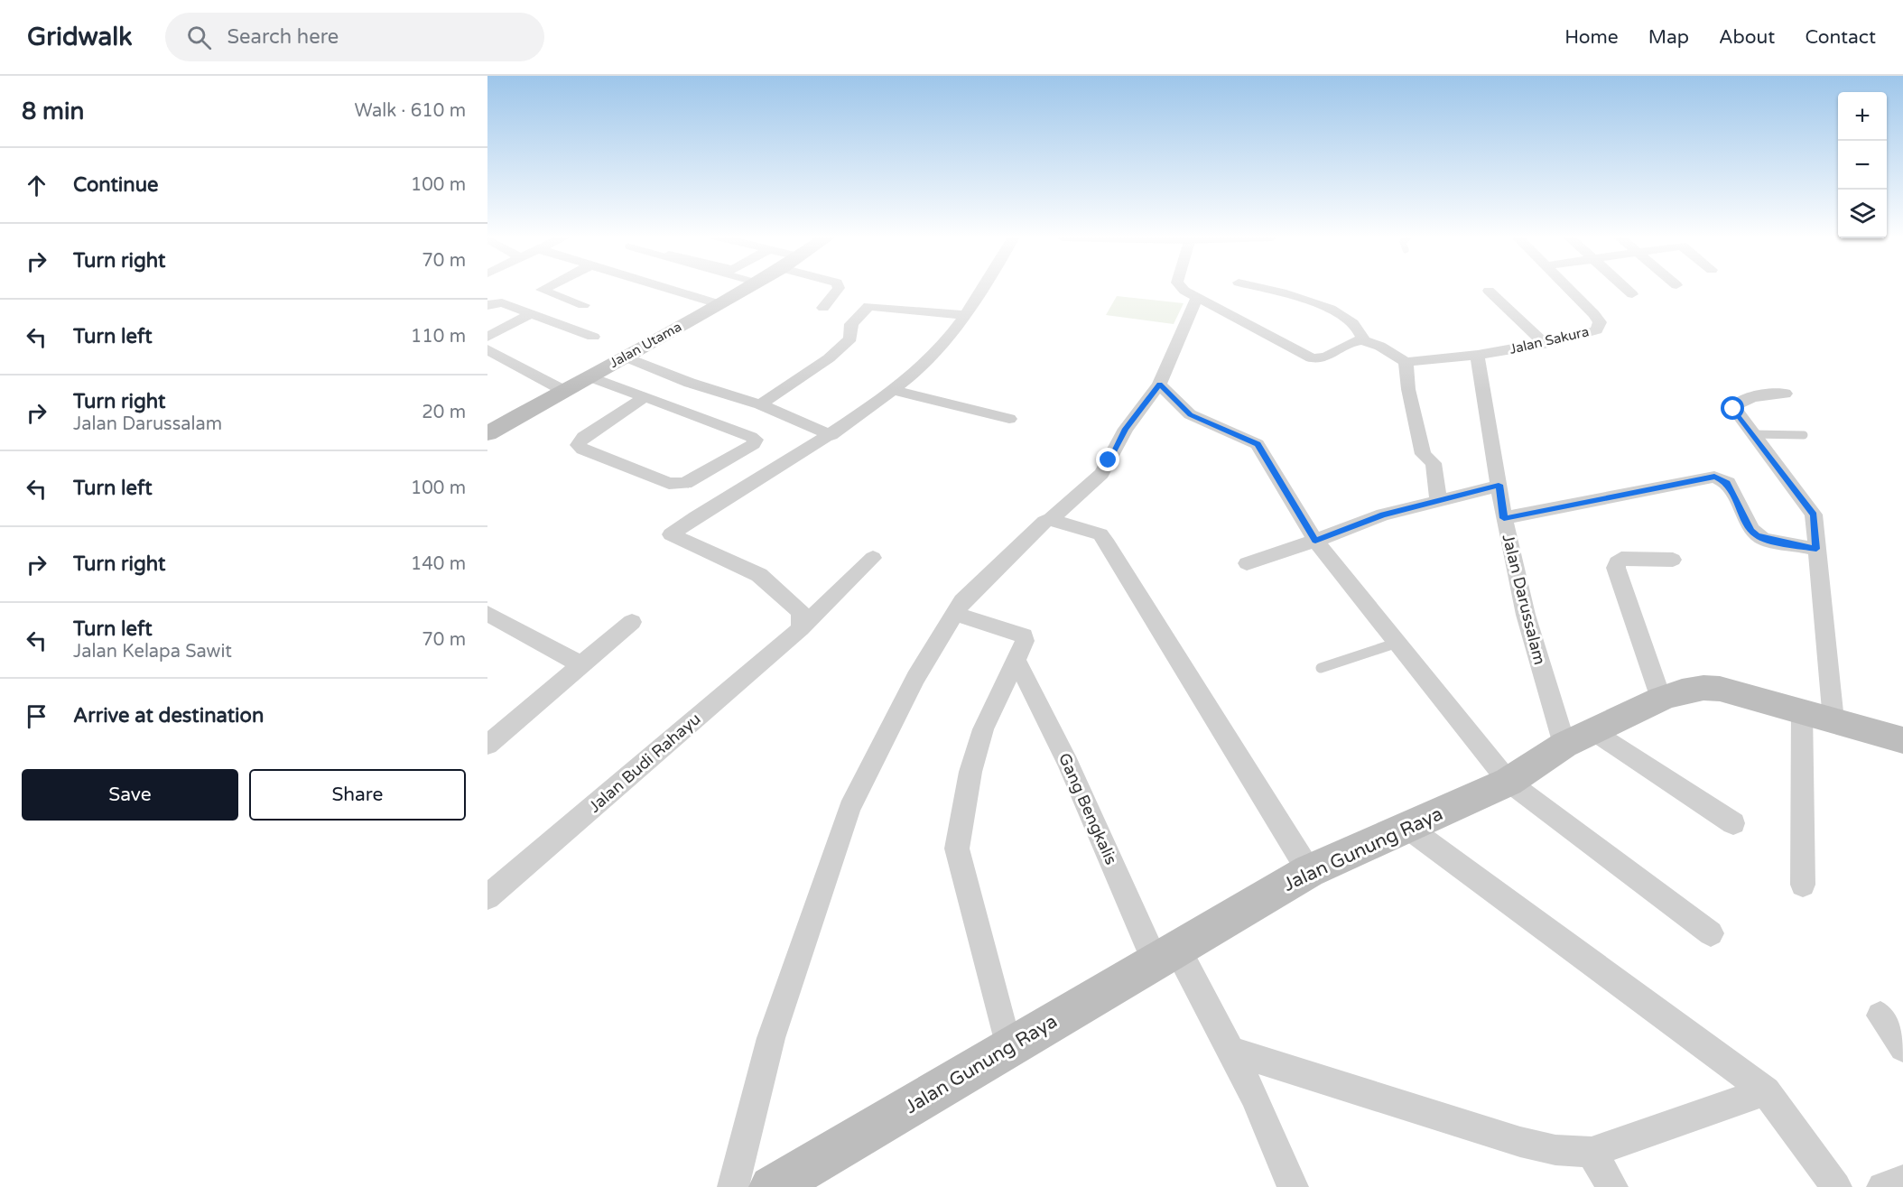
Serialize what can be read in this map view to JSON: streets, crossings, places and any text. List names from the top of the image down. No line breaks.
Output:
{"streets":{"street":["Jalan Sakura","Jalan Utama","Jalan Darussalam","Jalan Budi Rahayu","Gang Bengkalis","Jalan Gunung Raya"]},"crossings":[["Jalan Sakura","Jalan Darussalam"],["Jalan Darussalam","Jalan Gunung Raya"],["Gang Bengkalis","Jalan Gunung Raya"]],"page":{"header":"Gridwalk","search":"Search here","nav":["Home","Map","About","Contact"],"heading":["8 min","Walk · 610 m"],"map_buttons":["+","−"],"list":[["Continue","100 m"],["Turn right","70 m"],["Turn left","110 m"],["Turn right","Jalan Darussalam","20 m"],["Turn left","100 m"],["Turn right","140 m"],["Turn left","Jalan Kelapa Sawit","70 m"],"Arrive at destination"],"buttons":["Save","Share"]}}
